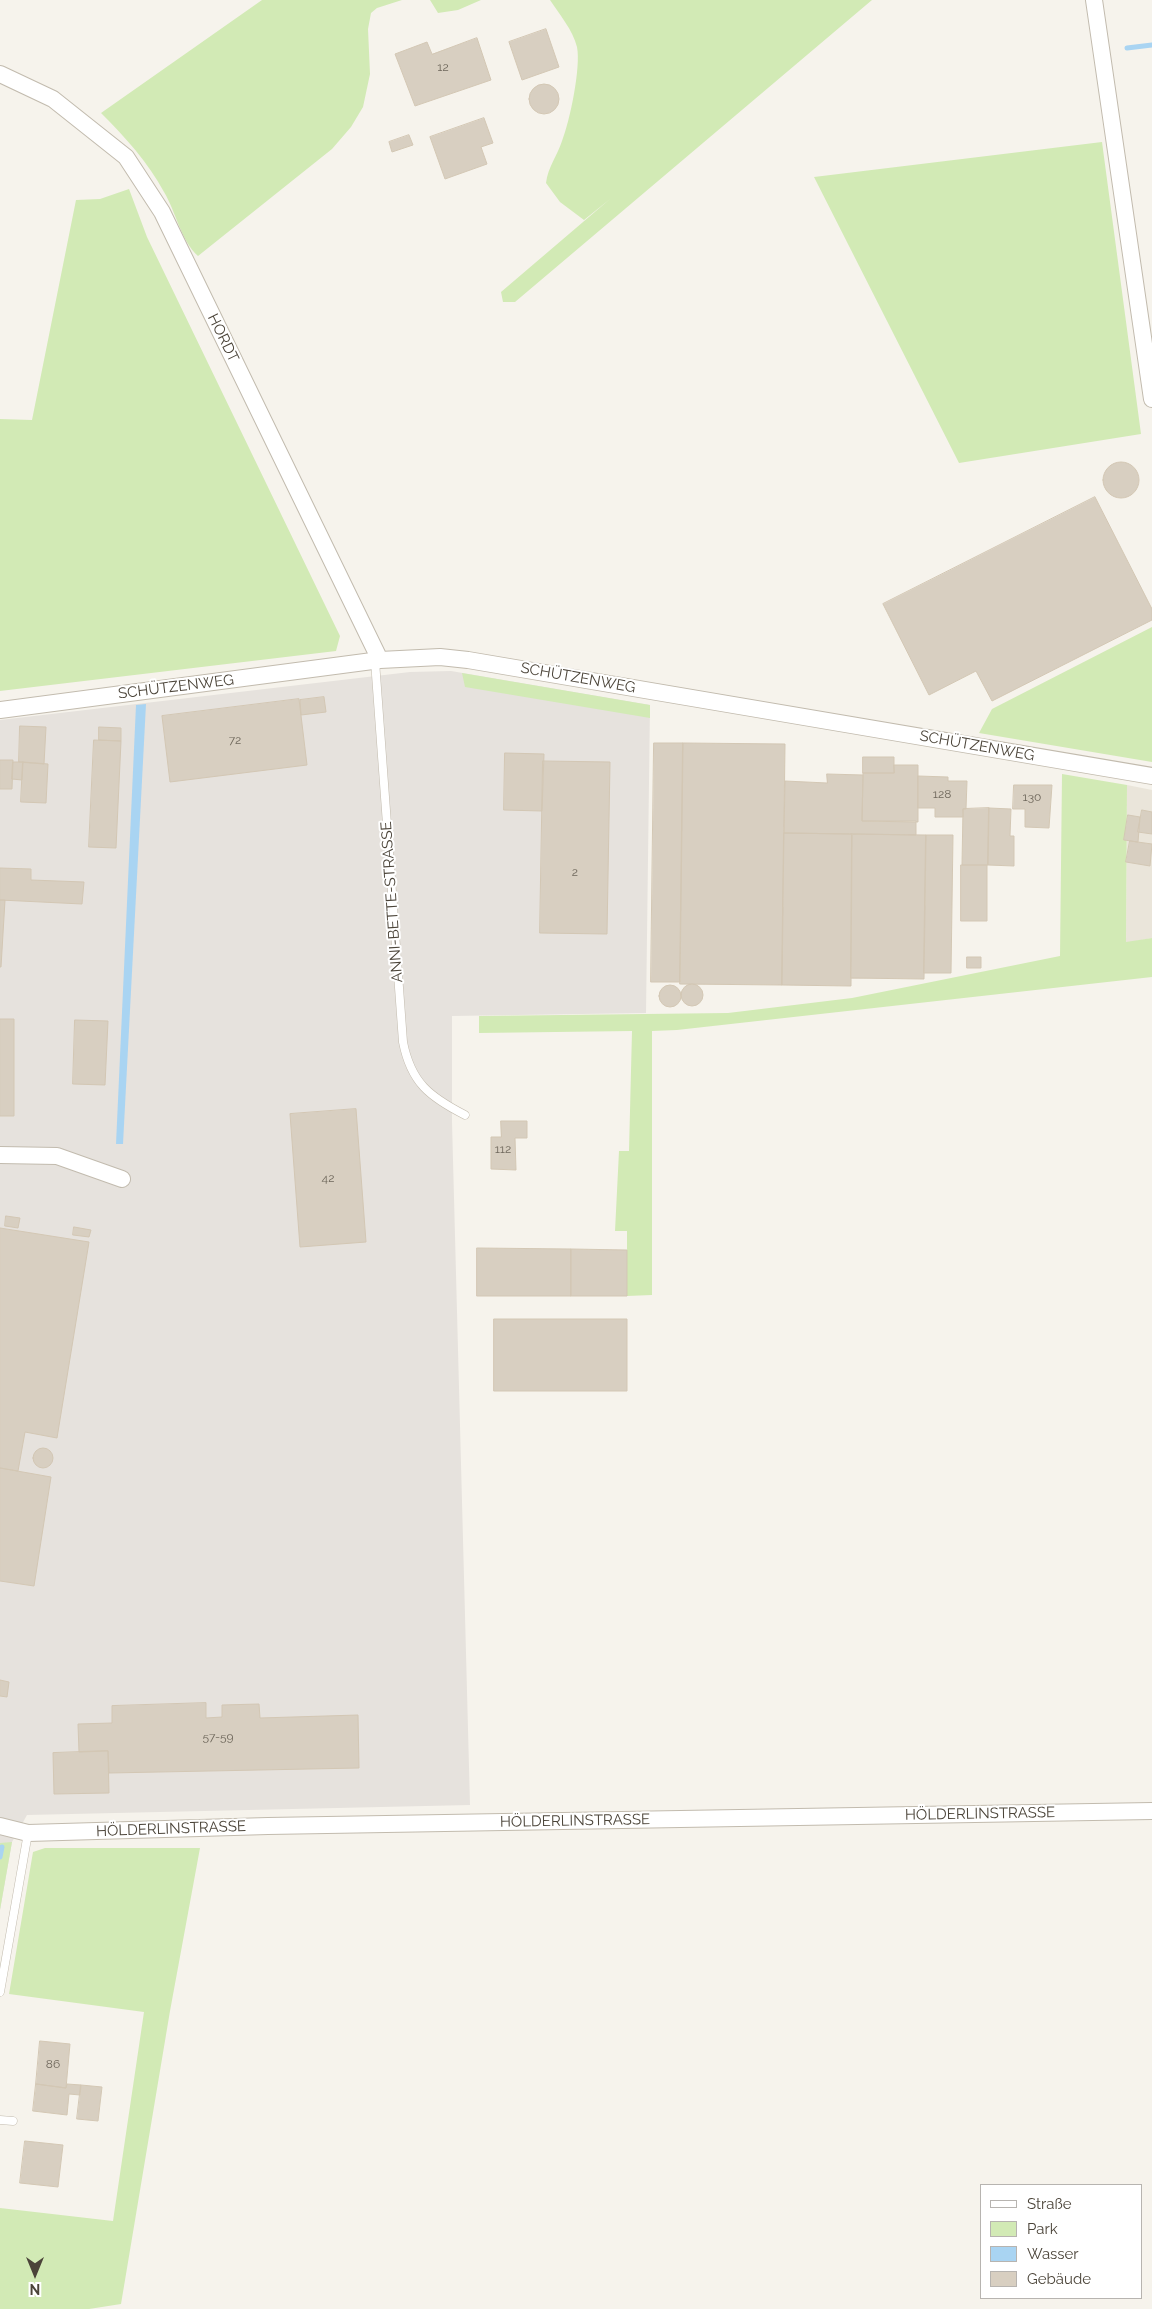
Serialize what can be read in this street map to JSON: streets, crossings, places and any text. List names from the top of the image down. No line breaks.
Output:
{"streets":{"street":["HORDT","SCHÜTZENWEG","HÖLDERLINSTRASSE"],"lane":["ANNI-BETTE-STRASSE"]},"crossings":[["HORDT","SCHÜTZENWEG"],["HORDT","ANNI-BETTE-STRASSE"],["SCHÜTZENWEG","ANNI-BETTE-STRASSE"]],"house_numbers":["12","72","128","130","2","112","42","57-59","86"],"legend":["Straße","Park","Wasser","Gebäude"],"north":"bottom"}
